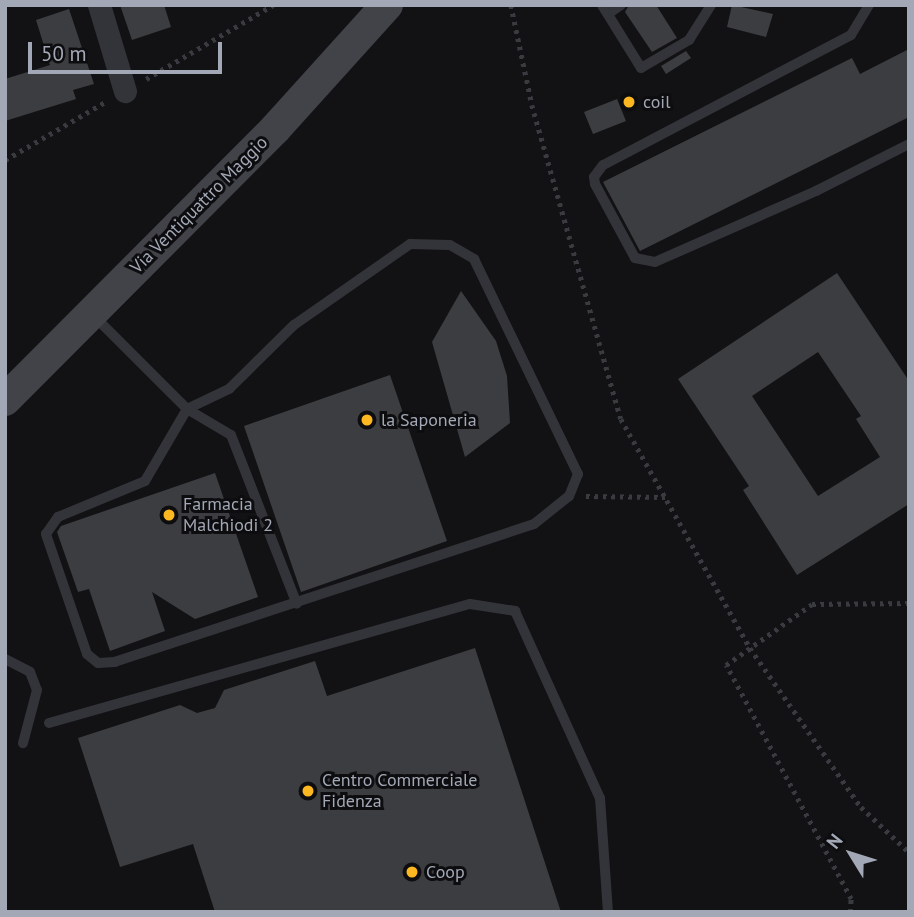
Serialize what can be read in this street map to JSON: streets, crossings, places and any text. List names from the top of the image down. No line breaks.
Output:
{"streets":{"main road":["Via Ventiquattro Maggio"]},"places":["coil","la Saponeria","Farmacia Malchiodi 2","Centro Commerciale Fidenza","Coop"],"scale_bar":"50 m","north":"top left"}
